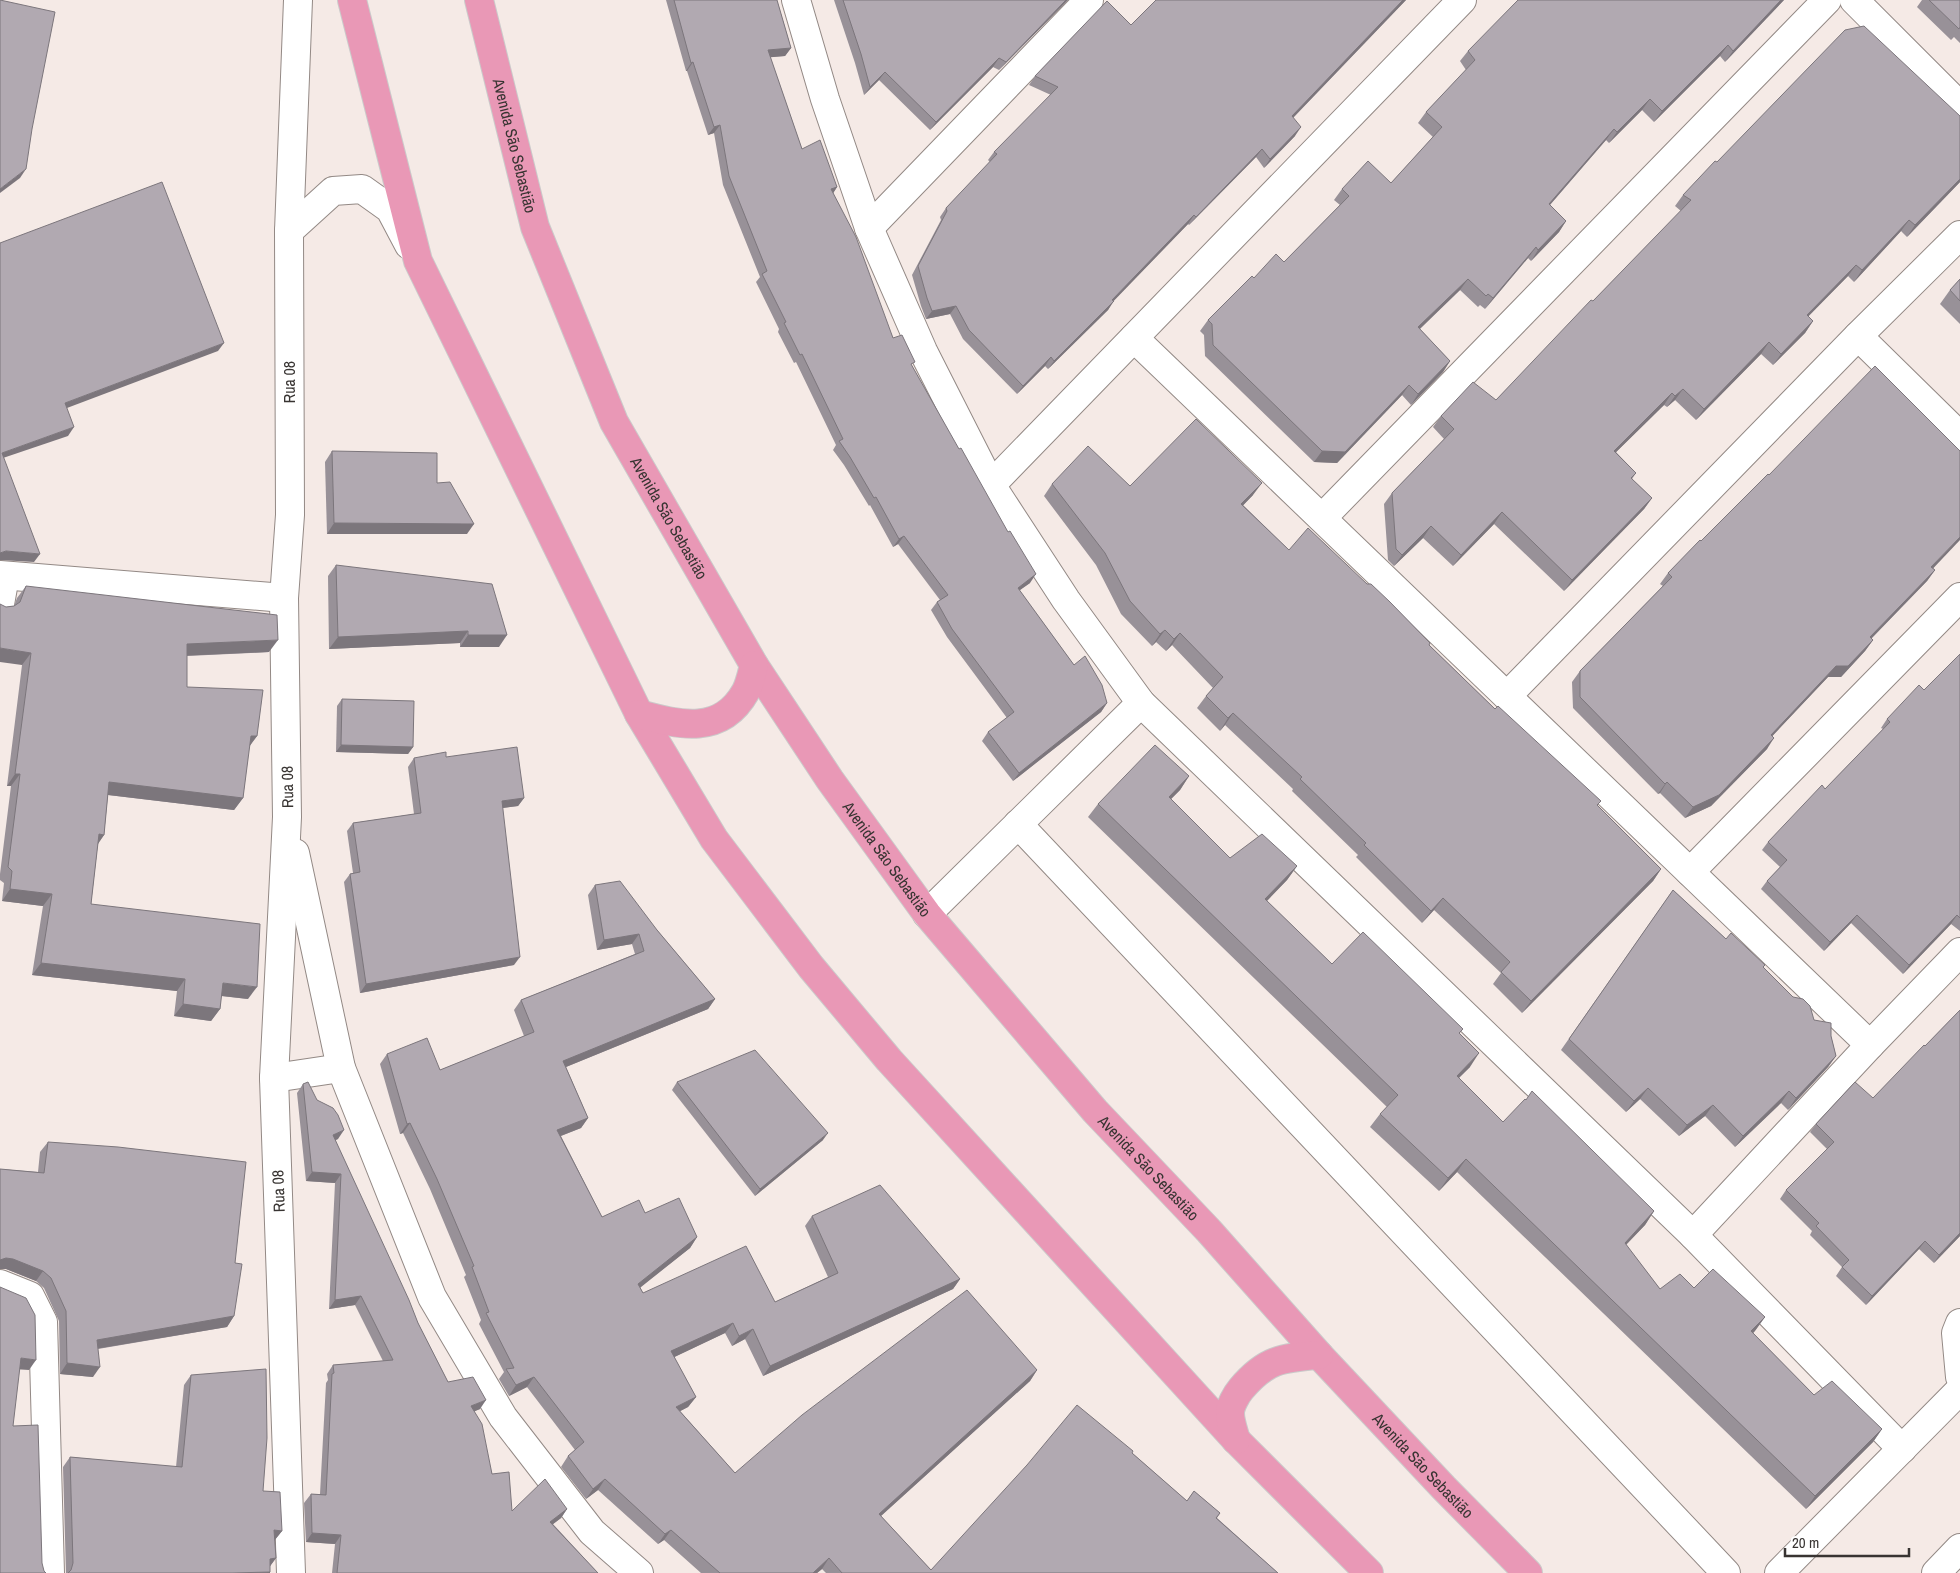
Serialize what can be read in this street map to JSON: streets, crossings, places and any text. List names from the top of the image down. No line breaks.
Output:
{"streets":{"main road":["Avenida São Sebastião"],"street":["Rua 08"]},"scale_bar":"20 m"}
